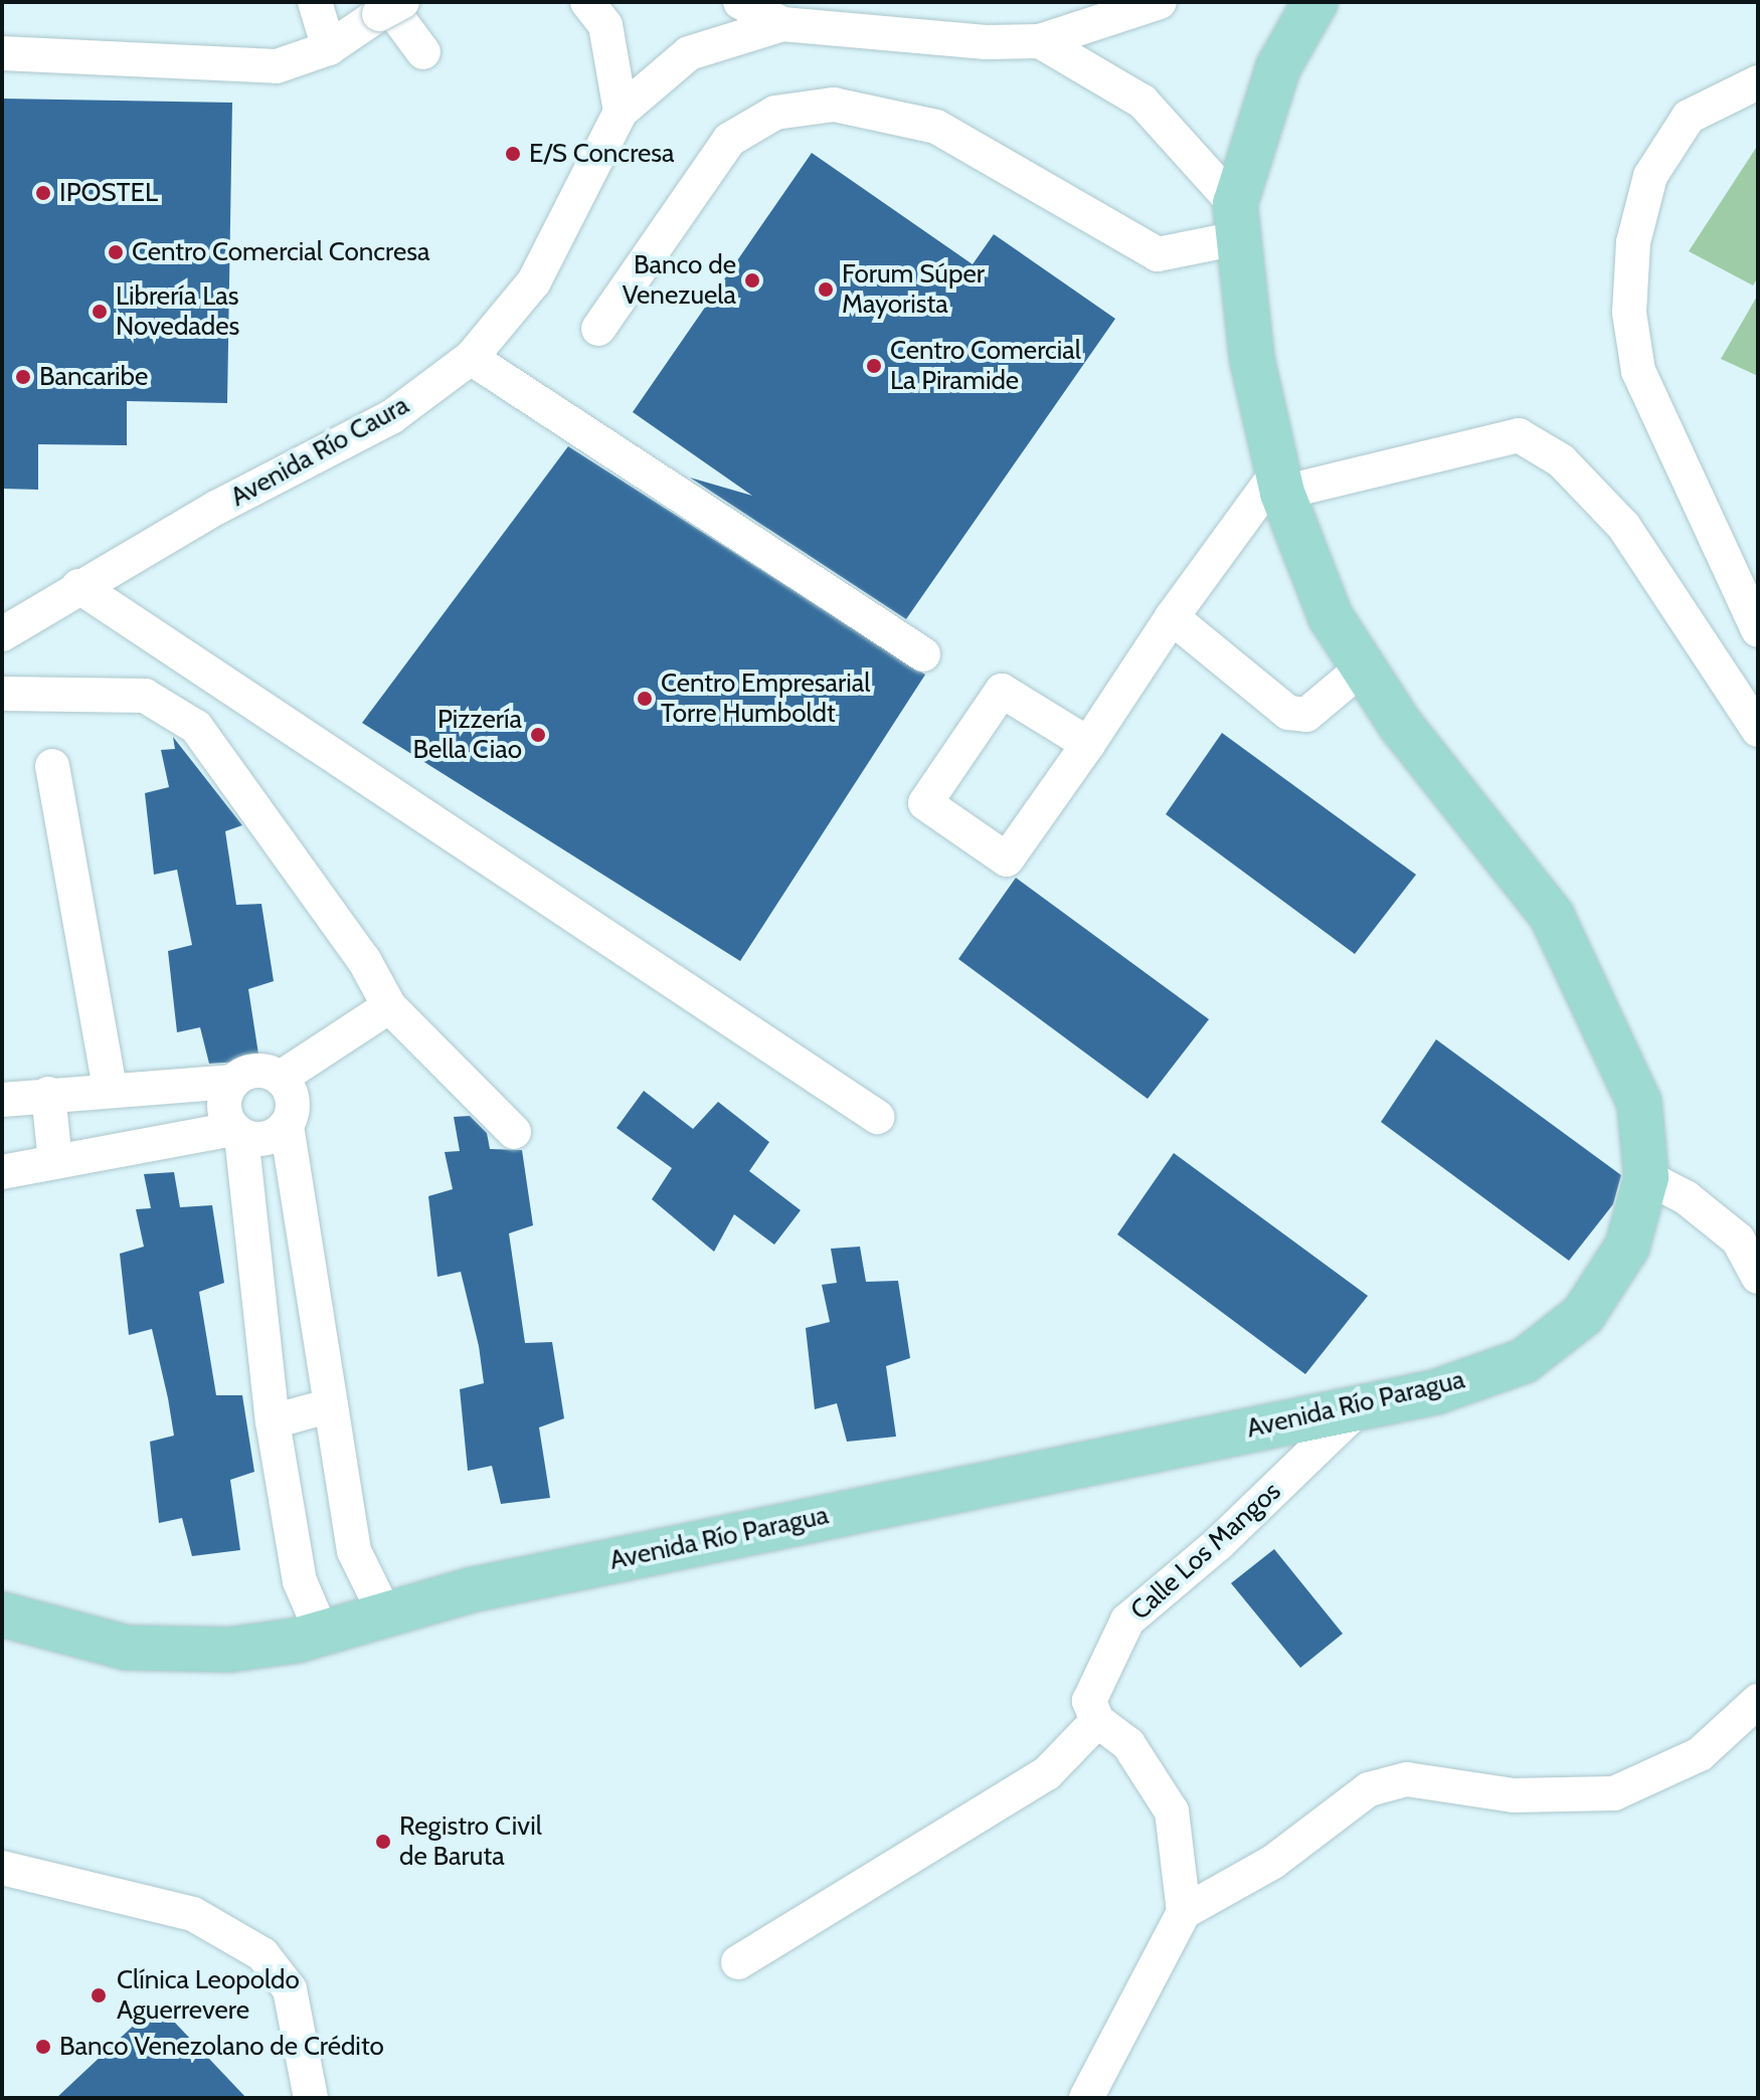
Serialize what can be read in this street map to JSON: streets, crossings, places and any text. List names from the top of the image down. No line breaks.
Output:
{"streets":{"main road":["Avenida Río Paragua"],"street":["Avenida Río Caura","Calle Los Mangos"]},"crossings":[["Avenida Río Paragua","Calle Los Mangos"]],"places":["E/S Concresa","IPOSTEL","Centro Comercial Concresa","Banco de Venezuela","Forum Súper Mayorista","Librería Las Novedades","Centro Comercial La Piramide","Bancaribe","Centro Empresarial Torre Humboldt","Pizzería Bella Ciao","Registro Civil de Baruta","Clínica Leopoldo Aguerrevere","Banco Venezolano de Crédito"]}
